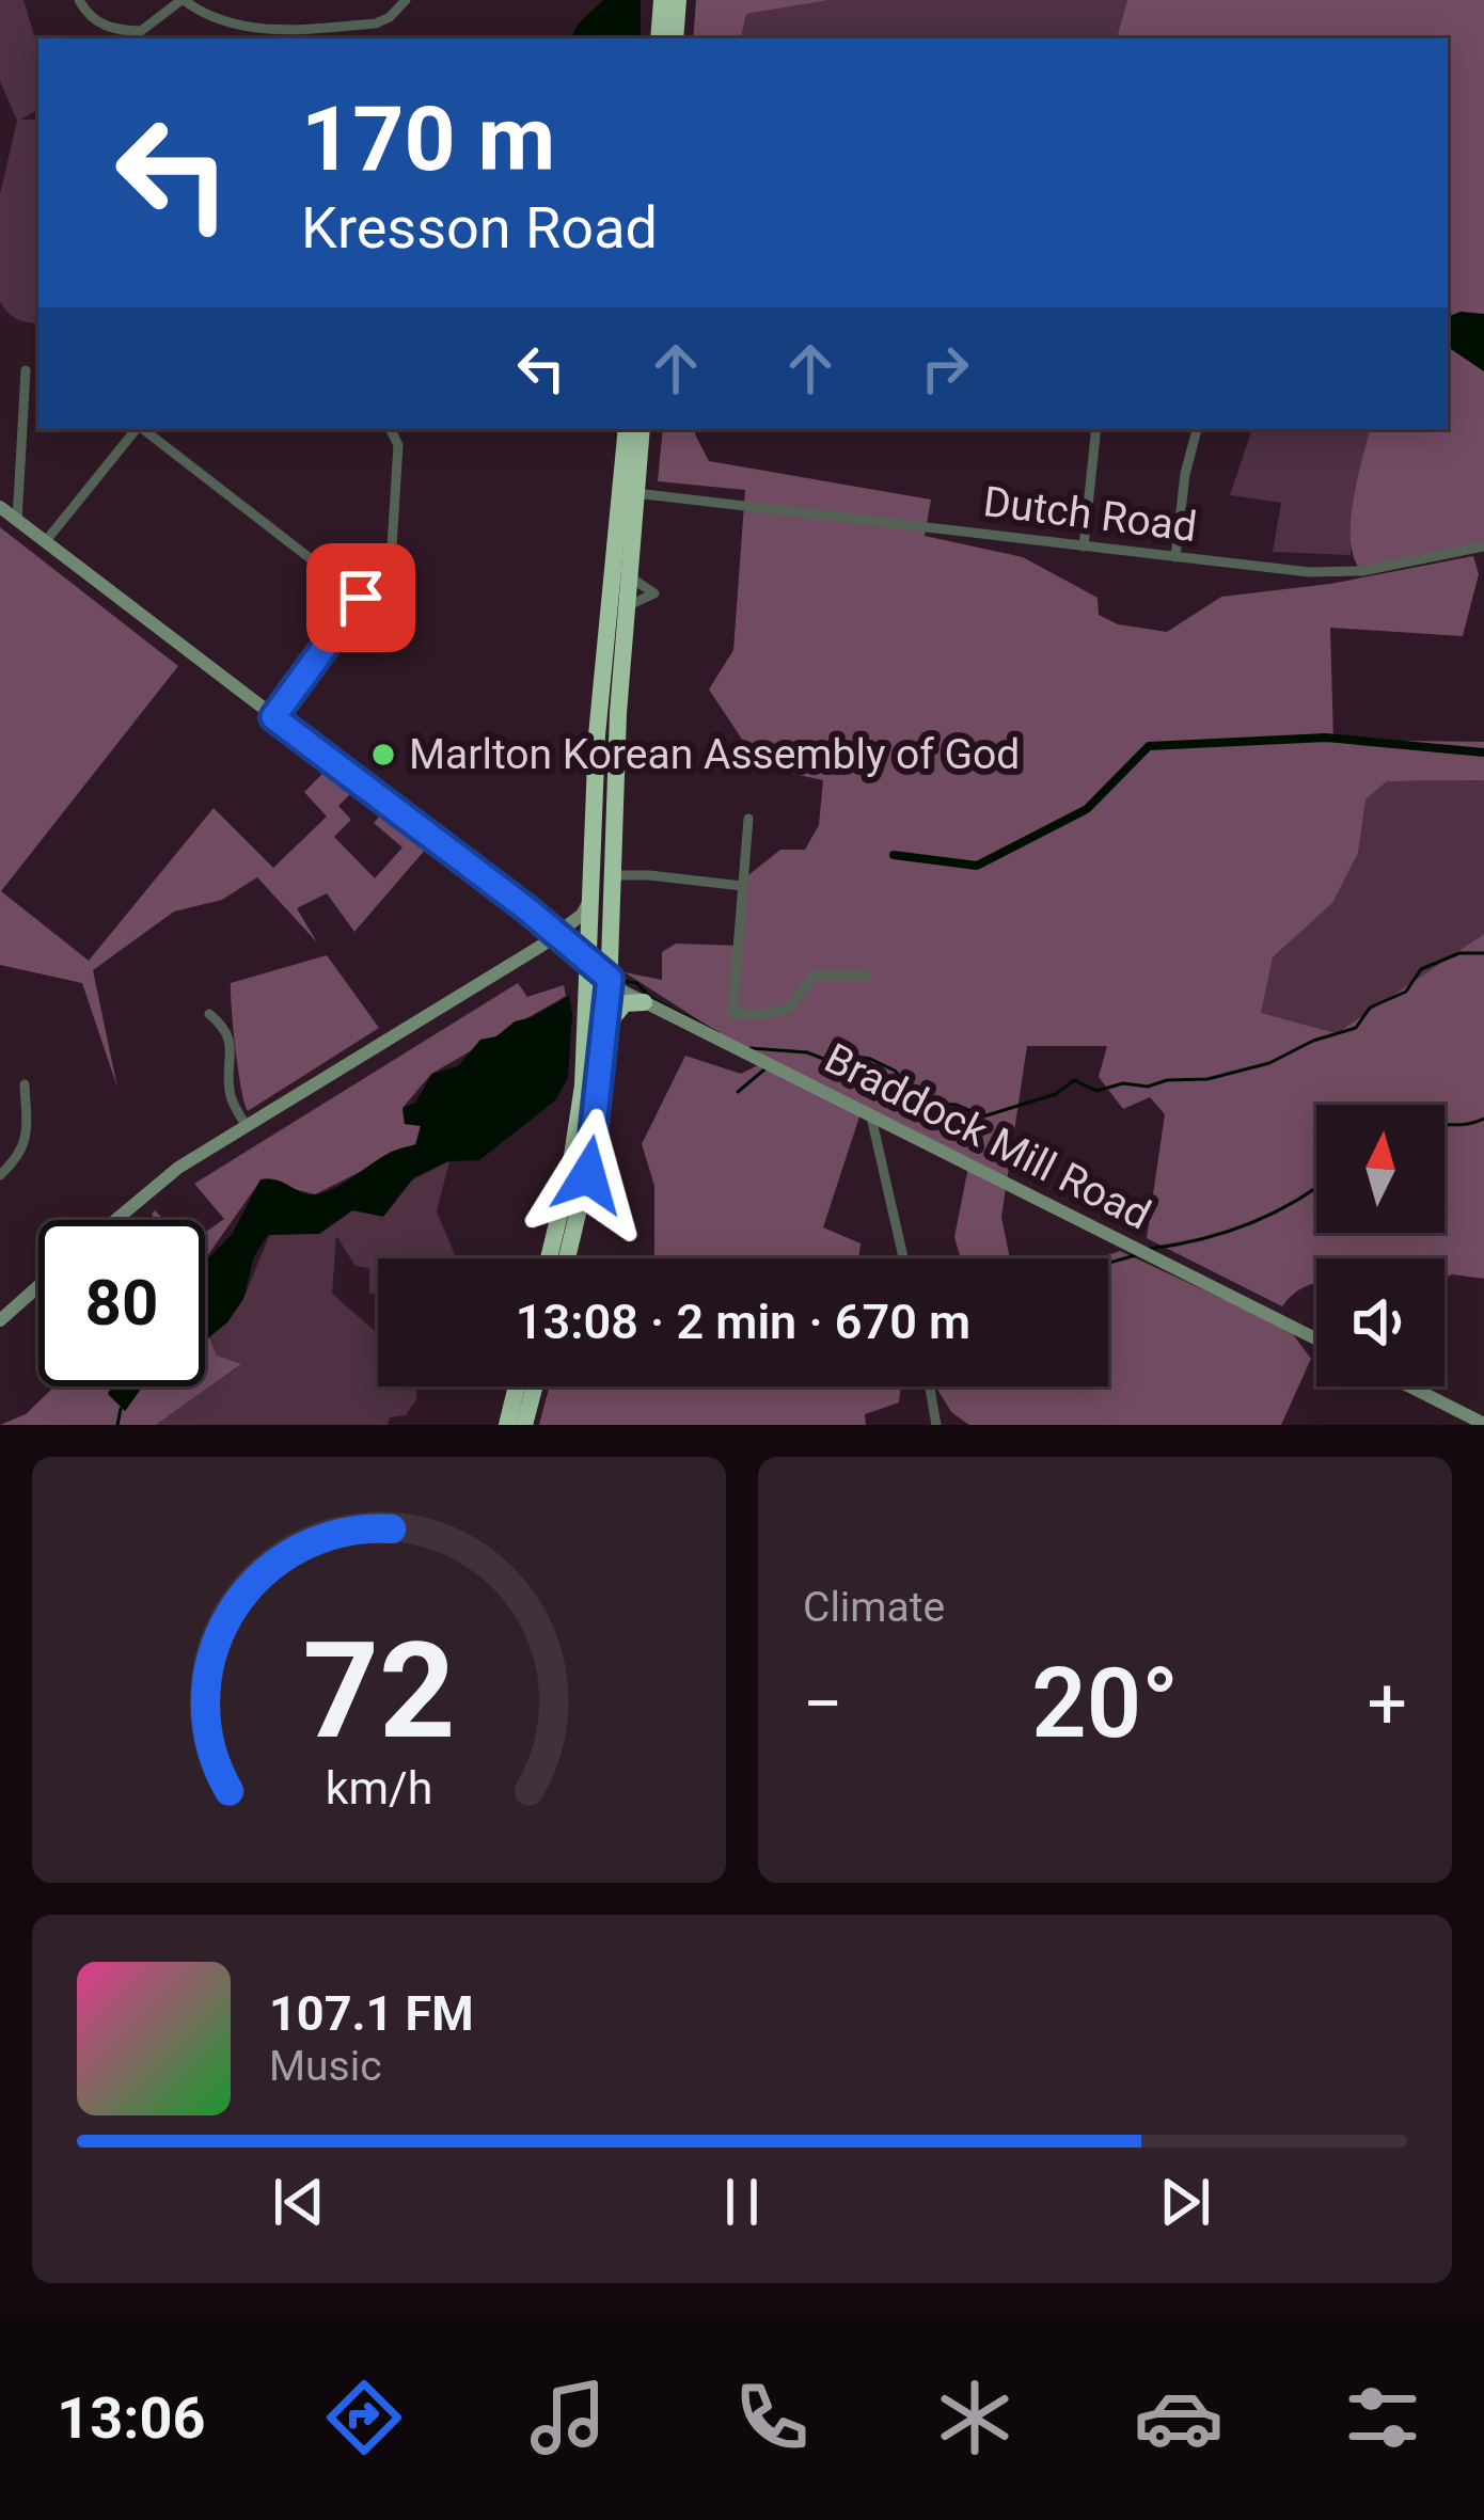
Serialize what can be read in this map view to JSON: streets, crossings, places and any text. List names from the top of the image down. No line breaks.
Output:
{"streets":{"street":["Dutch Road","Braddock Mill Road"]},"places":["Marlton Korean Assembly of God"],"north":"top","page":{"turn":["170 m","Kresson Road"],"limit":"80","trip":"13:08 · 2 min · 670 m","tile":"Climate","heat":["−","20°","+"],"song":["107.1 FM","Music"],"tabs":"13:06","gauge":["72","km/h"]}}
